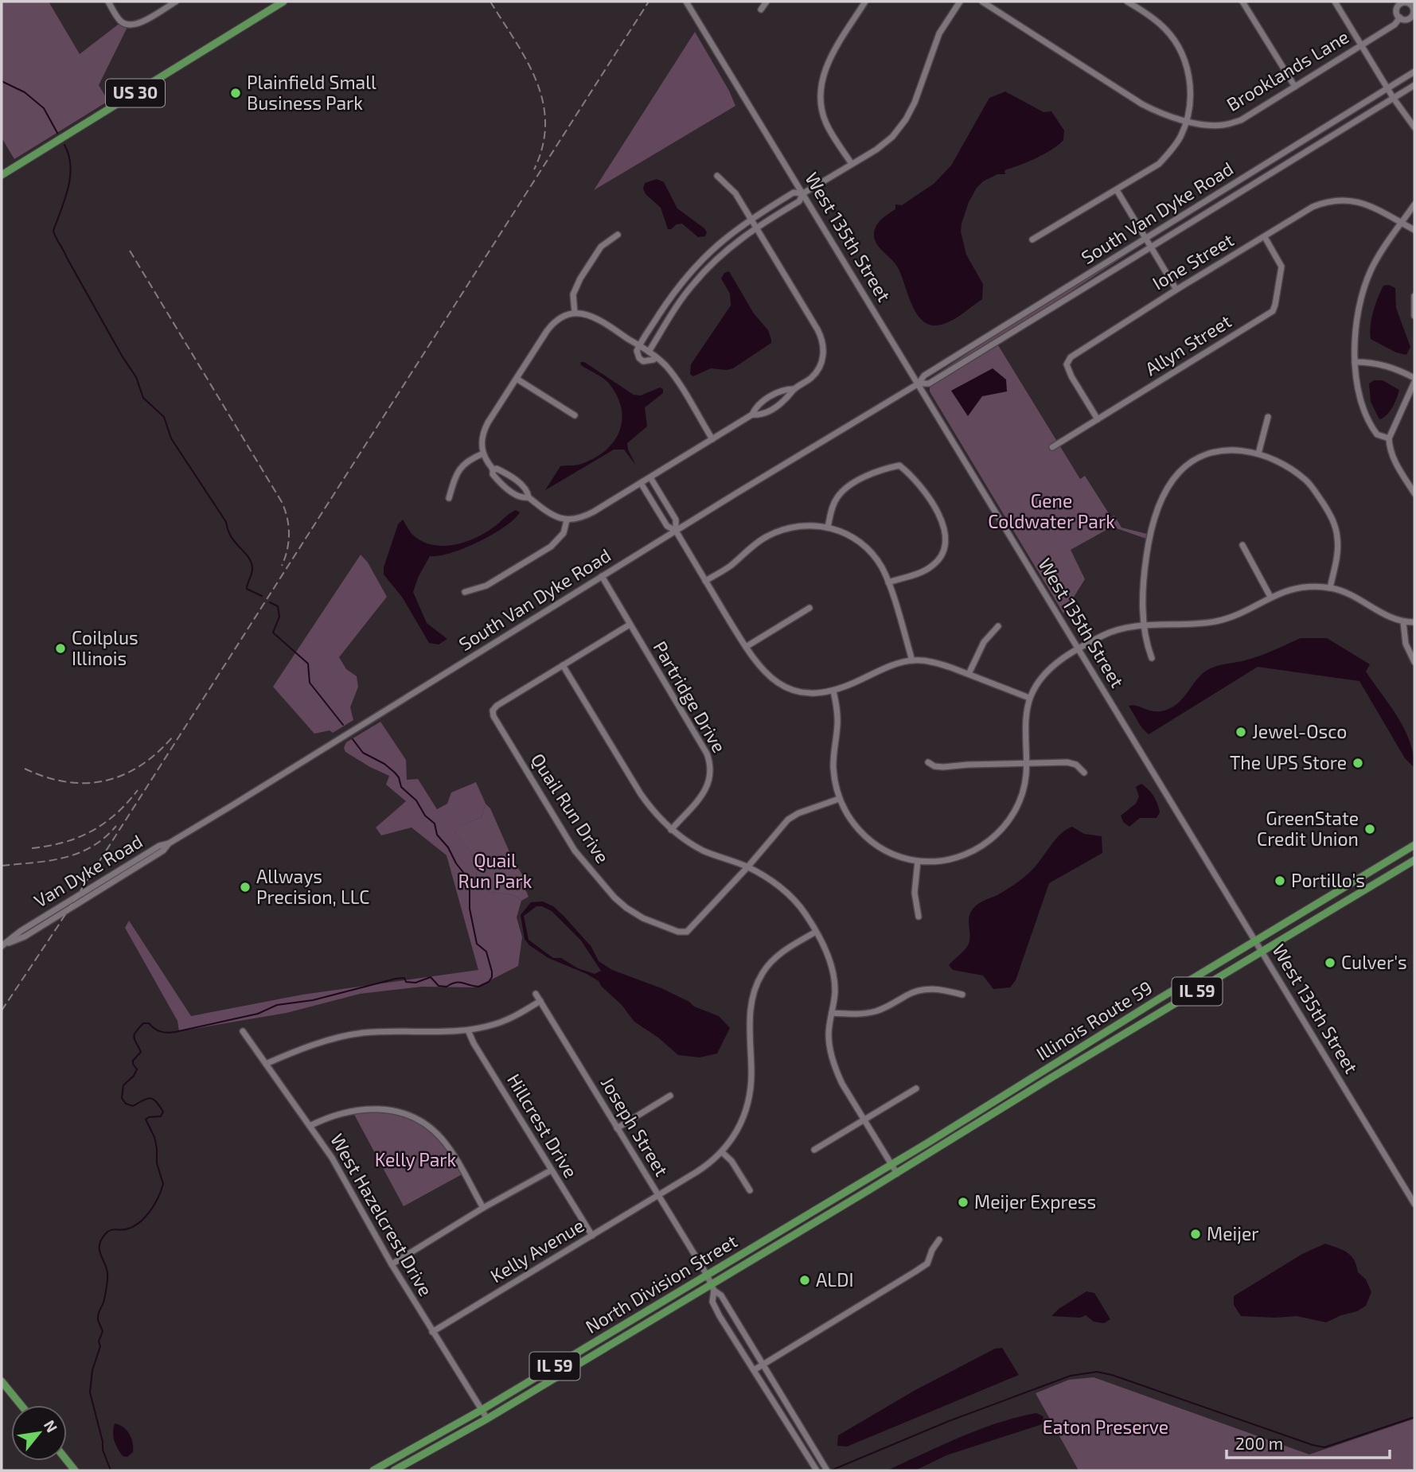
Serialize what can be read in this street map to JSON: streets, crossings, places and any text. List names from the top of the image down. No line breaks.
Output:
{"streets":{"main road":["US 30","IL 59","Illinois Route 59","North Division Street"],"street":["Brooklands Lane","South Van Dyke Road","West 135th Street","Ione Street","Allyn Street","Partridge Drive","Quail Run Drive","Van Dyke Road","Hillcrest Drive","Joseph Street","West Hazelcrest Drive","Kelly Avenue"]},"crossings":[["South Van Dyke Road","West 135th Street"],["South Van Dyke Road","Partridge Drive"],["South Van Dyke Road","Van Dyke Road"],["West 135th Street","Illinois Route 59"],["Ione Street","Allyn Street"],["Partridge Drive","Quail Run Drive"],["Illinois Route 59","North Division Street"],["Hillcrest Drive","Kelly Avenue"],["Joseph Street","Kelly Avenue"],["Joseph Street","North Division Street"],["West Hazelcrest Drive","Kelly Avenue"],["West Hazelcrest Drive","North Division Street"]],"parks":["Gene Coldwater Park","Quail Run Park","Kelly Park","Eaton Preserve"],"places":["Plainfield Small Business Park","Coilplus Illinois","Jewel-Osco","The UPS Store","GreenState Credit Union","Portillo's","Allways Precision, LLC","Culver's","Meijer Express","Meijer","ALDI"],"scale_bar":"200 m","north":"top right"}
